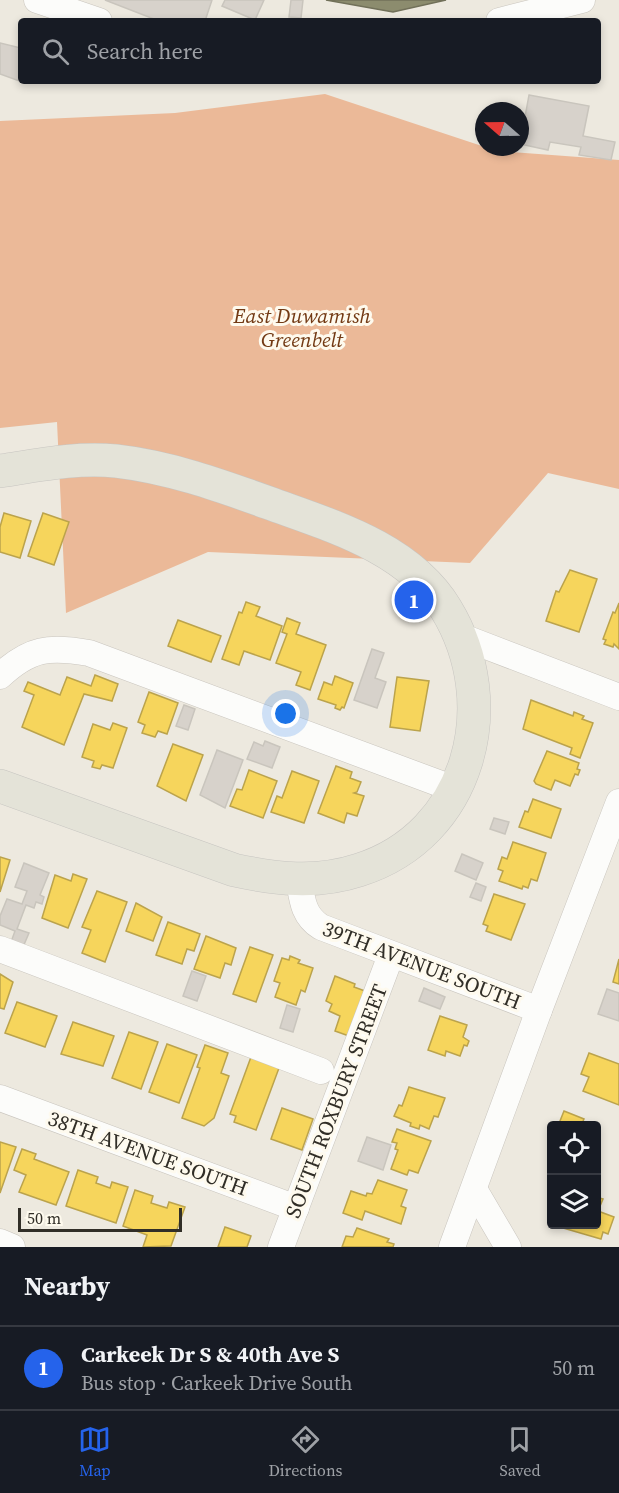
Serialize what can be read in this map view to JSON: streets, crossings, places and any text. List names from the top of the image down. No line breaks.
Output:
{"streets":{"street":["39TH AVENUE SOUTH","SOUTH ROXBURY STREET","38TH AVENUE SOUTH"]},"crossings":[["39TH AVENUE SOUTH","SOUTH ROXBURY STREET"],["SOUTH ROXBURY STREET","38TH AVENUE SOUTH"]],"parks":["East Duwamish Greenbelt"],"scale_bar":"50 m","north":"left","page":{"search":"Search here","pins":"1","scale":"50 m","heading":"Nearby","list":[{"mark":"1","name":"Carkeek Dr S & 40th Ave S","note":"Bus stop · Carkeek Drive South","value":"50 m"}],"nav":["Map","Directions","Saved"]}}
